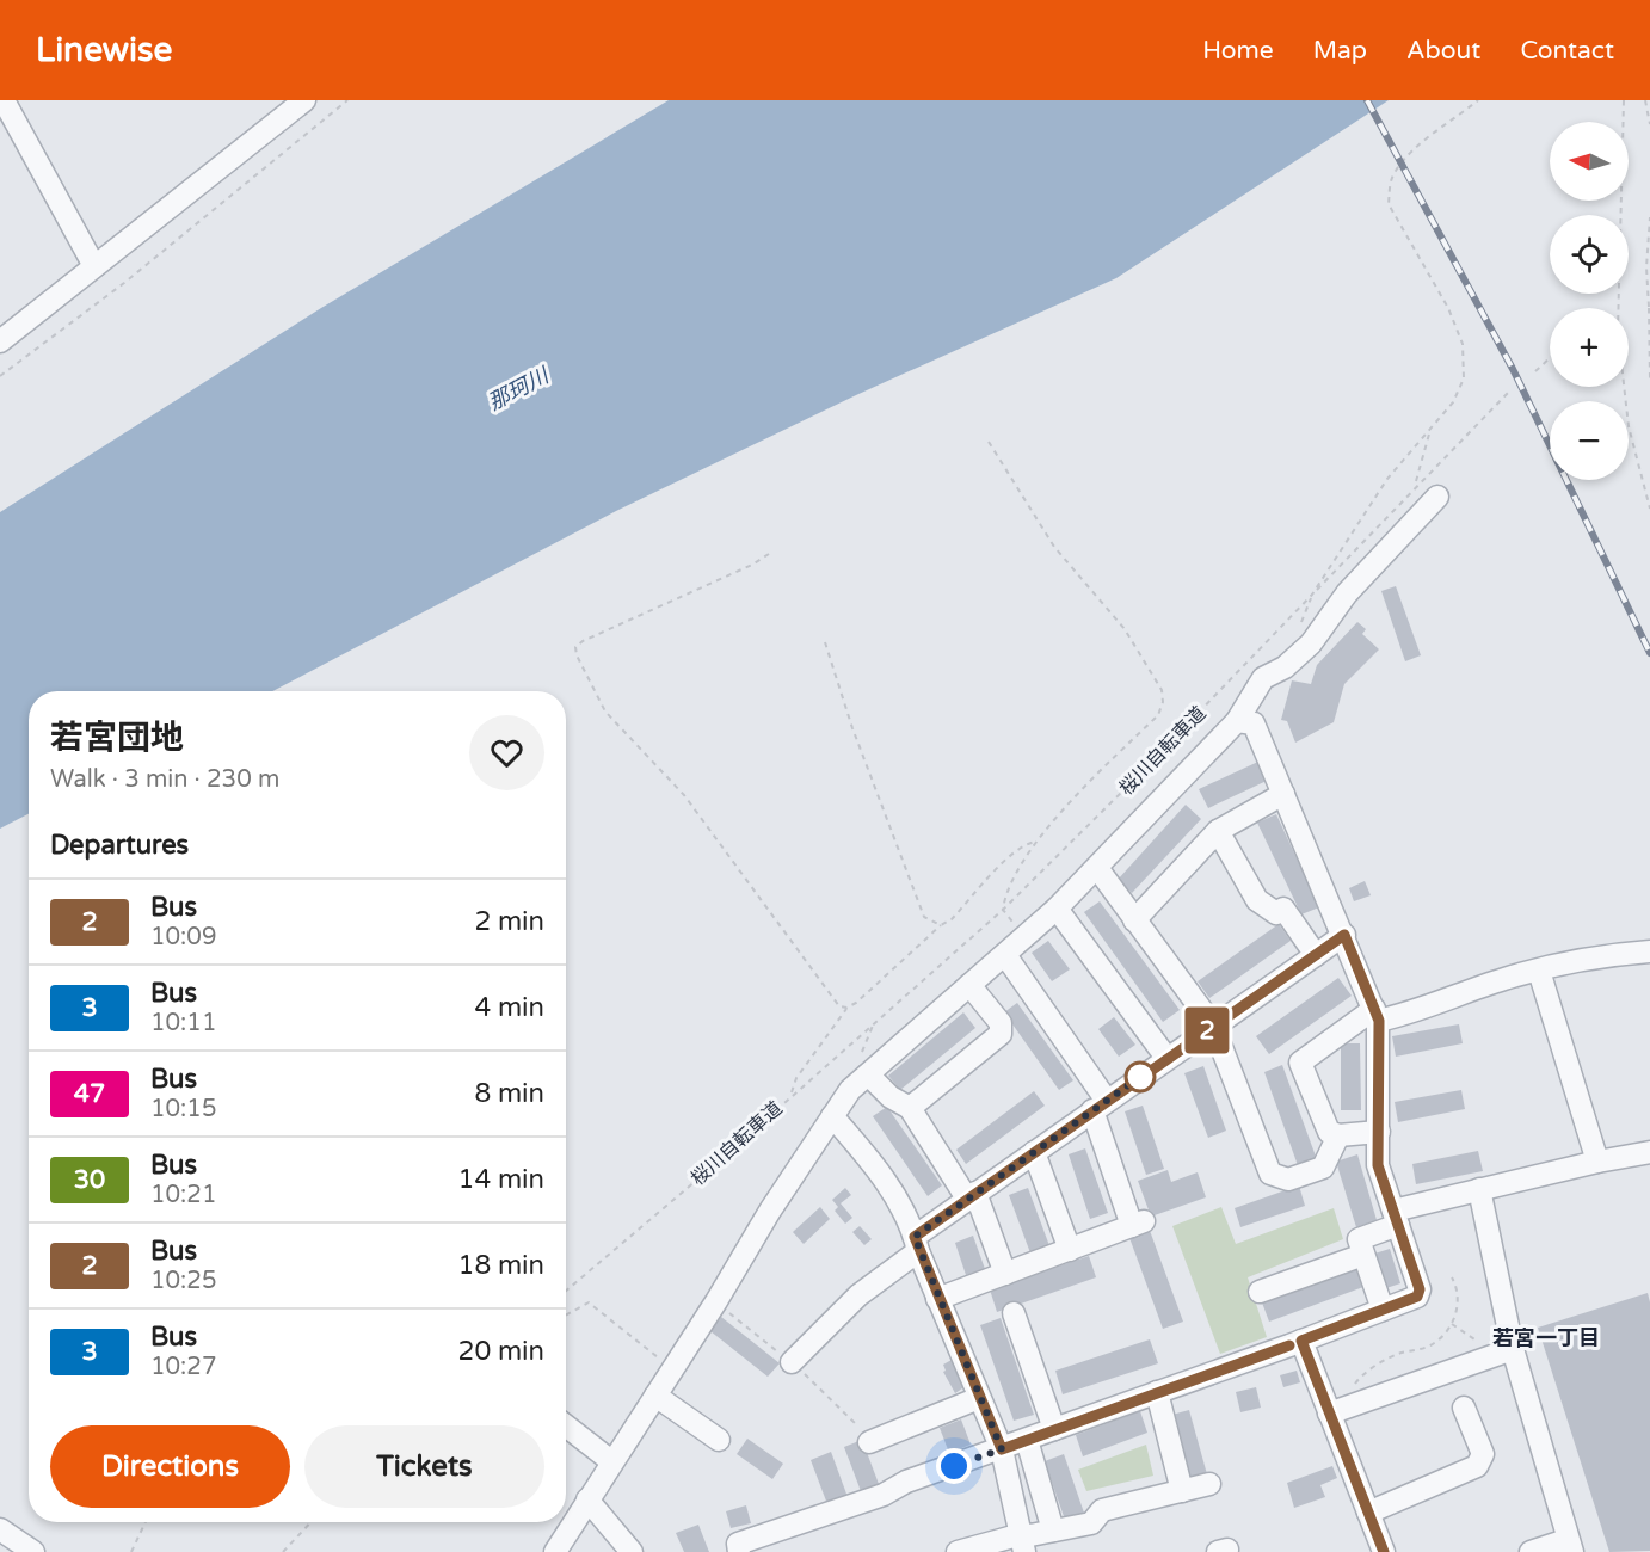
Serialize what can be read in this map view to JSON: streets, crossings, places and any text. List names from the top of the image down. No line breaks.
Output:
{"streets":{"path":["桜川自転車道"]},"districts":["若宮一丁目"],"water":["那珂川"],"lines":["bus line 2"],"north":"left","page":{"header":"Linewise","nav":["Home","Map","About","Contact"],"on_map":"2","map_buttons":["+","−"],"heading":[["若宮団地","Walk · 3 min · 230 m"],"Departures"],"list":[{"mark":"2","name":"Bus","note":"10:09","value":"2 min"},{"mark":"3","name":"Bus","note":"10:11","value":"4 min"},{"mark":"47","name":"Bus","note":"10:15","value":"8 min"},{"mark":"30","name":"Bus","note":"10:21","value":"14 min"},{"mark":"2","name":"Bus","note":"10:25","value":"18 min"},{"mark":"3","name":"Bus","note":"10:27","value":"20 min"}],"buttons":["Directions","Tickets"]}}
